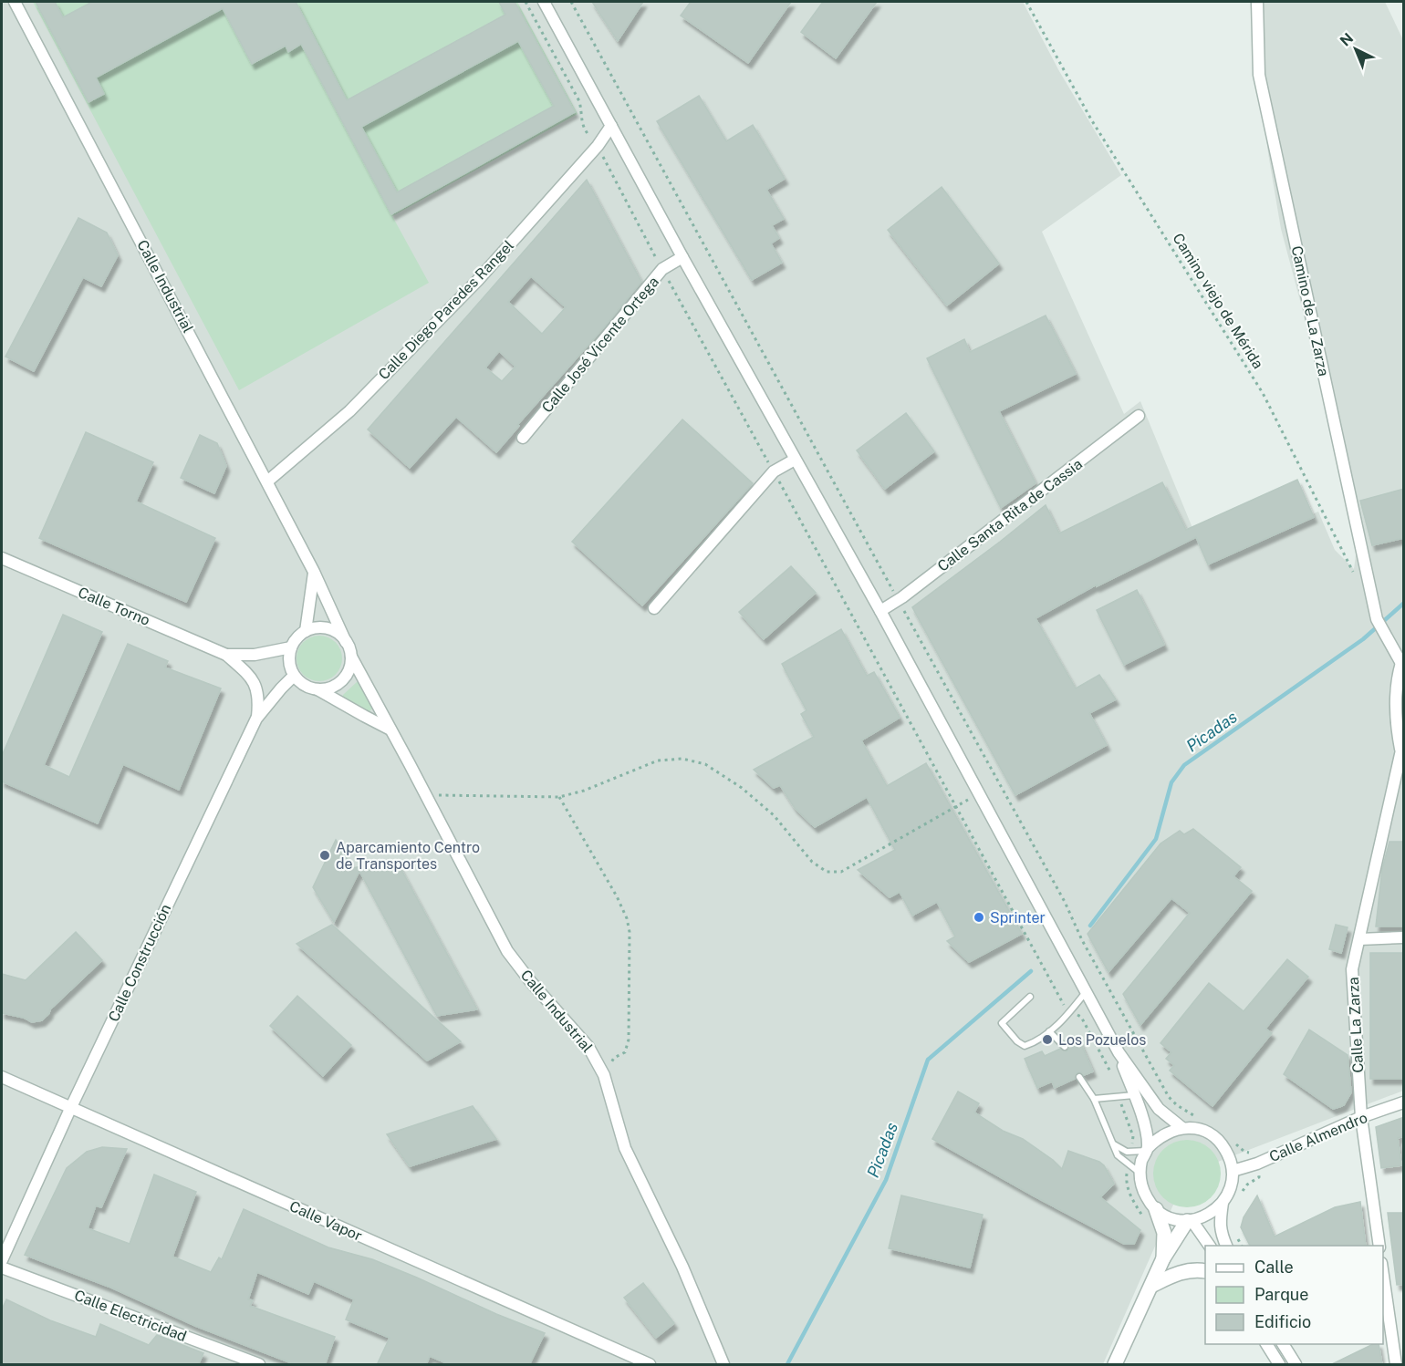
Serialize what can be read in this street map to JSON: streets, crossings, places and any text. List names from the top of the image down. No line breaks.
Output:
{"streets":{"street":["Calle Industrial","Calle Diego Paredes Rangel","Camino de La Zarza","Calle José Vicente Ortega","Calle Santa Rita de Cassia","Calle Torno","Calle Construcción","Calle La Zarza","Calle Almendro","Calle Vapor","Calle Electricidad"],"path":["Camino viejo de Mérida"]},"crossings":[["Calle Industrial","Calle Diego Paredes Rangel"],["Calle Industrial","Calle Torno"],["Calle Industrial","Calle Construcción"],["Calle Torno","Calle Construcción"],["Calle Construcción","Calle Vapor"],["Calle La Zarza","Calle Almendro"]],"water":["Picadas"],"places":["Aparcamiento Centro de Transportes","Sprinter","Los Pozuelos"],"legend":["Calle","Parque","Edificio"],"north":"top left"}
